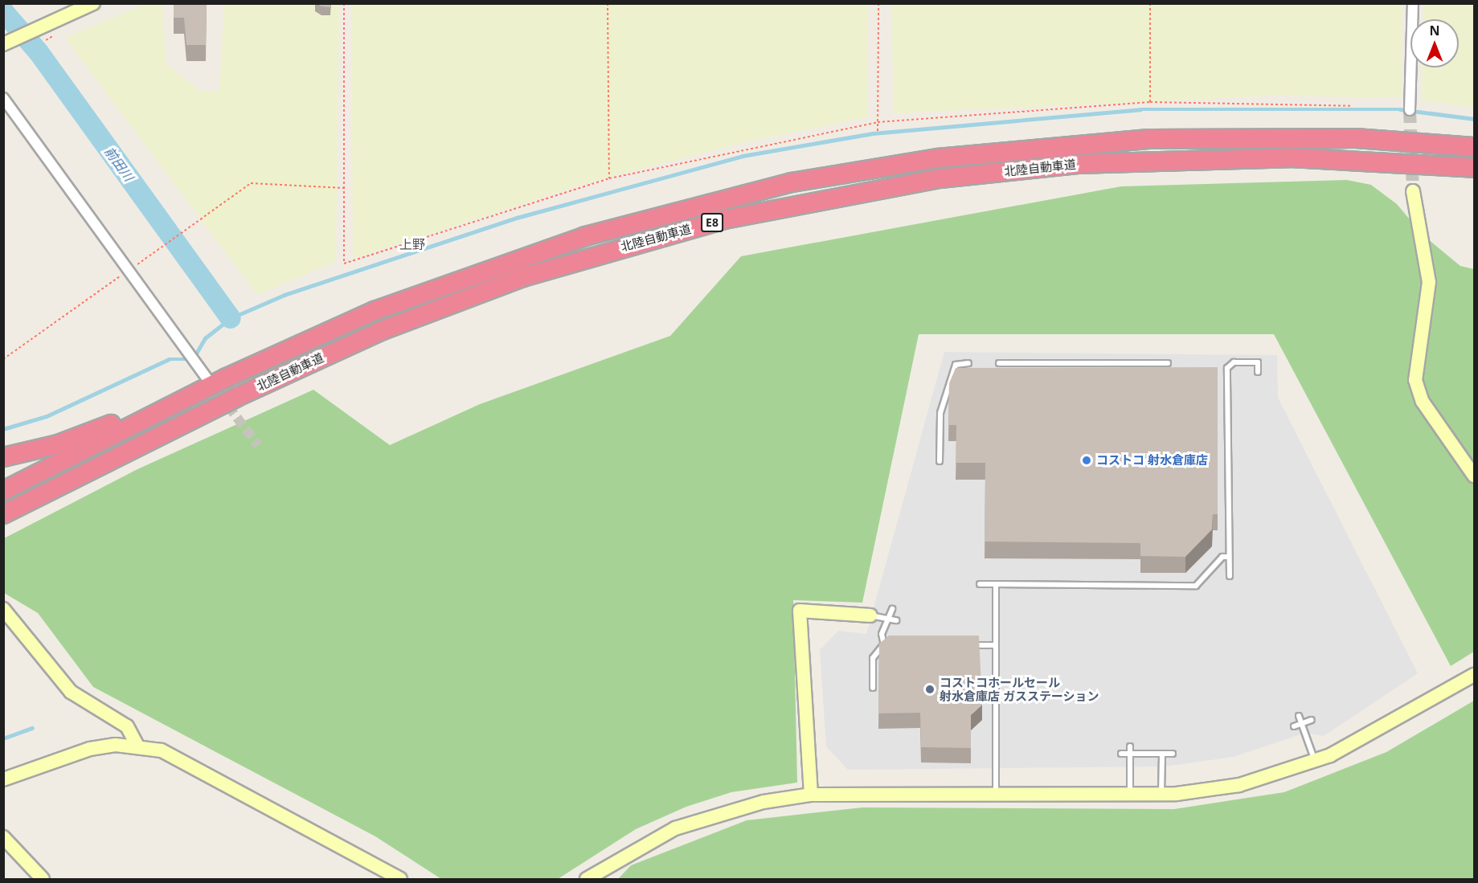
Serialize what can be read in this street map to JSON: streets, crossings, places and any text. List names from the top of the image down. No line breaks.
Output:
{"streets":{"highway":["北陸自動車道","E8"]},"districts":["上野"],"water":["前田川"],"places":["コストコ 射水倉庫店","コストコホールセール 射水倉庫店 ガスステーション"],"north":"top"}
